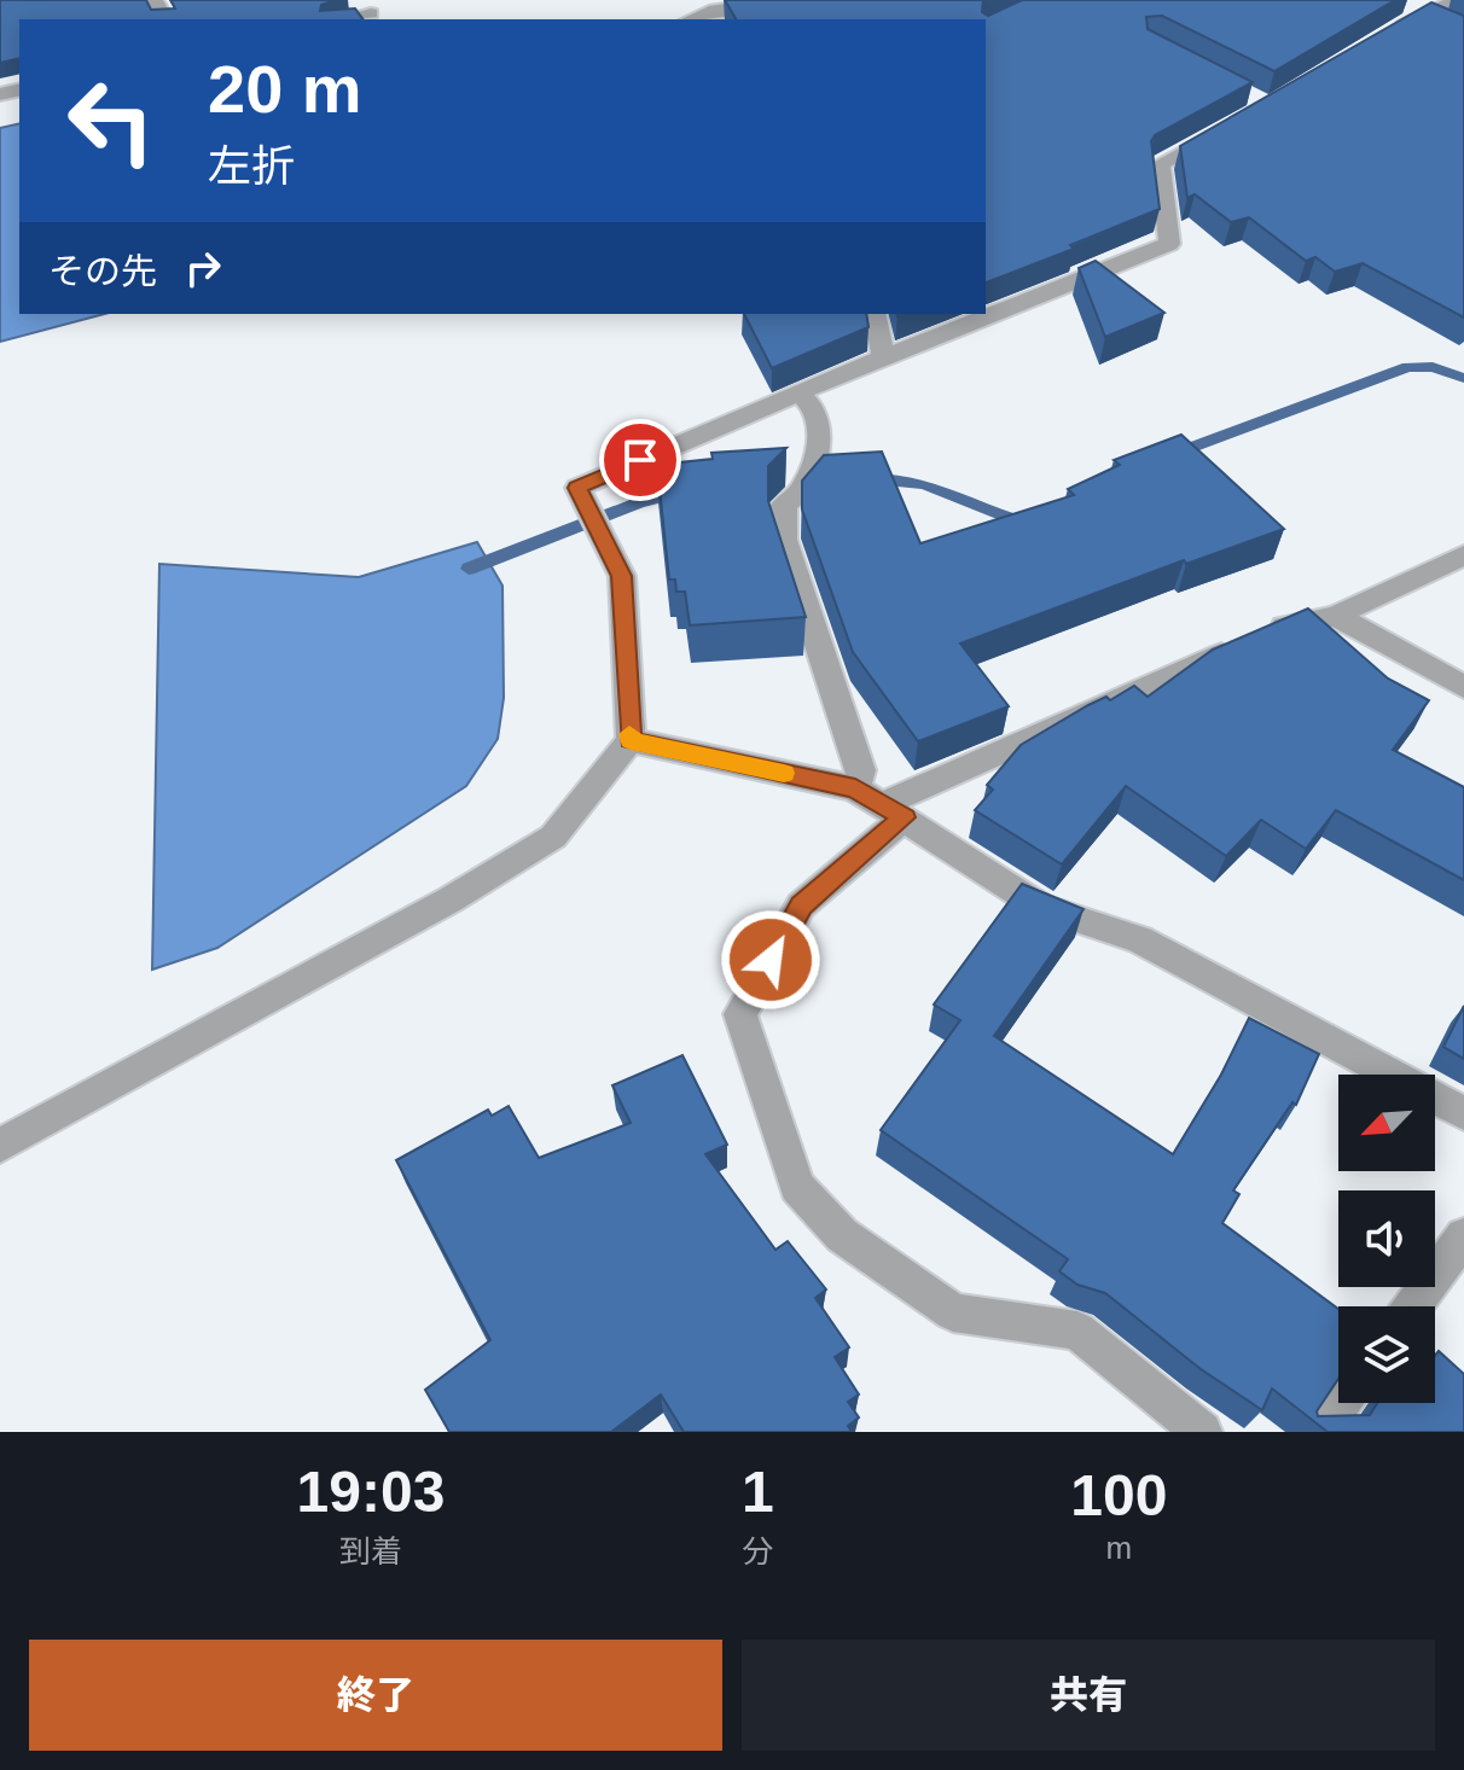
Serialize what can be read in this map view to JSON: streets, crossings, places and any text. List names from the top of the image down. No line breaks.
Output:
{"north":"bottom left","page":{"turn":["20 m","左折"],"then":"その先","eta":["19:03","到着","1","分","100","m"],"buttons":["終了","共有"]}}
